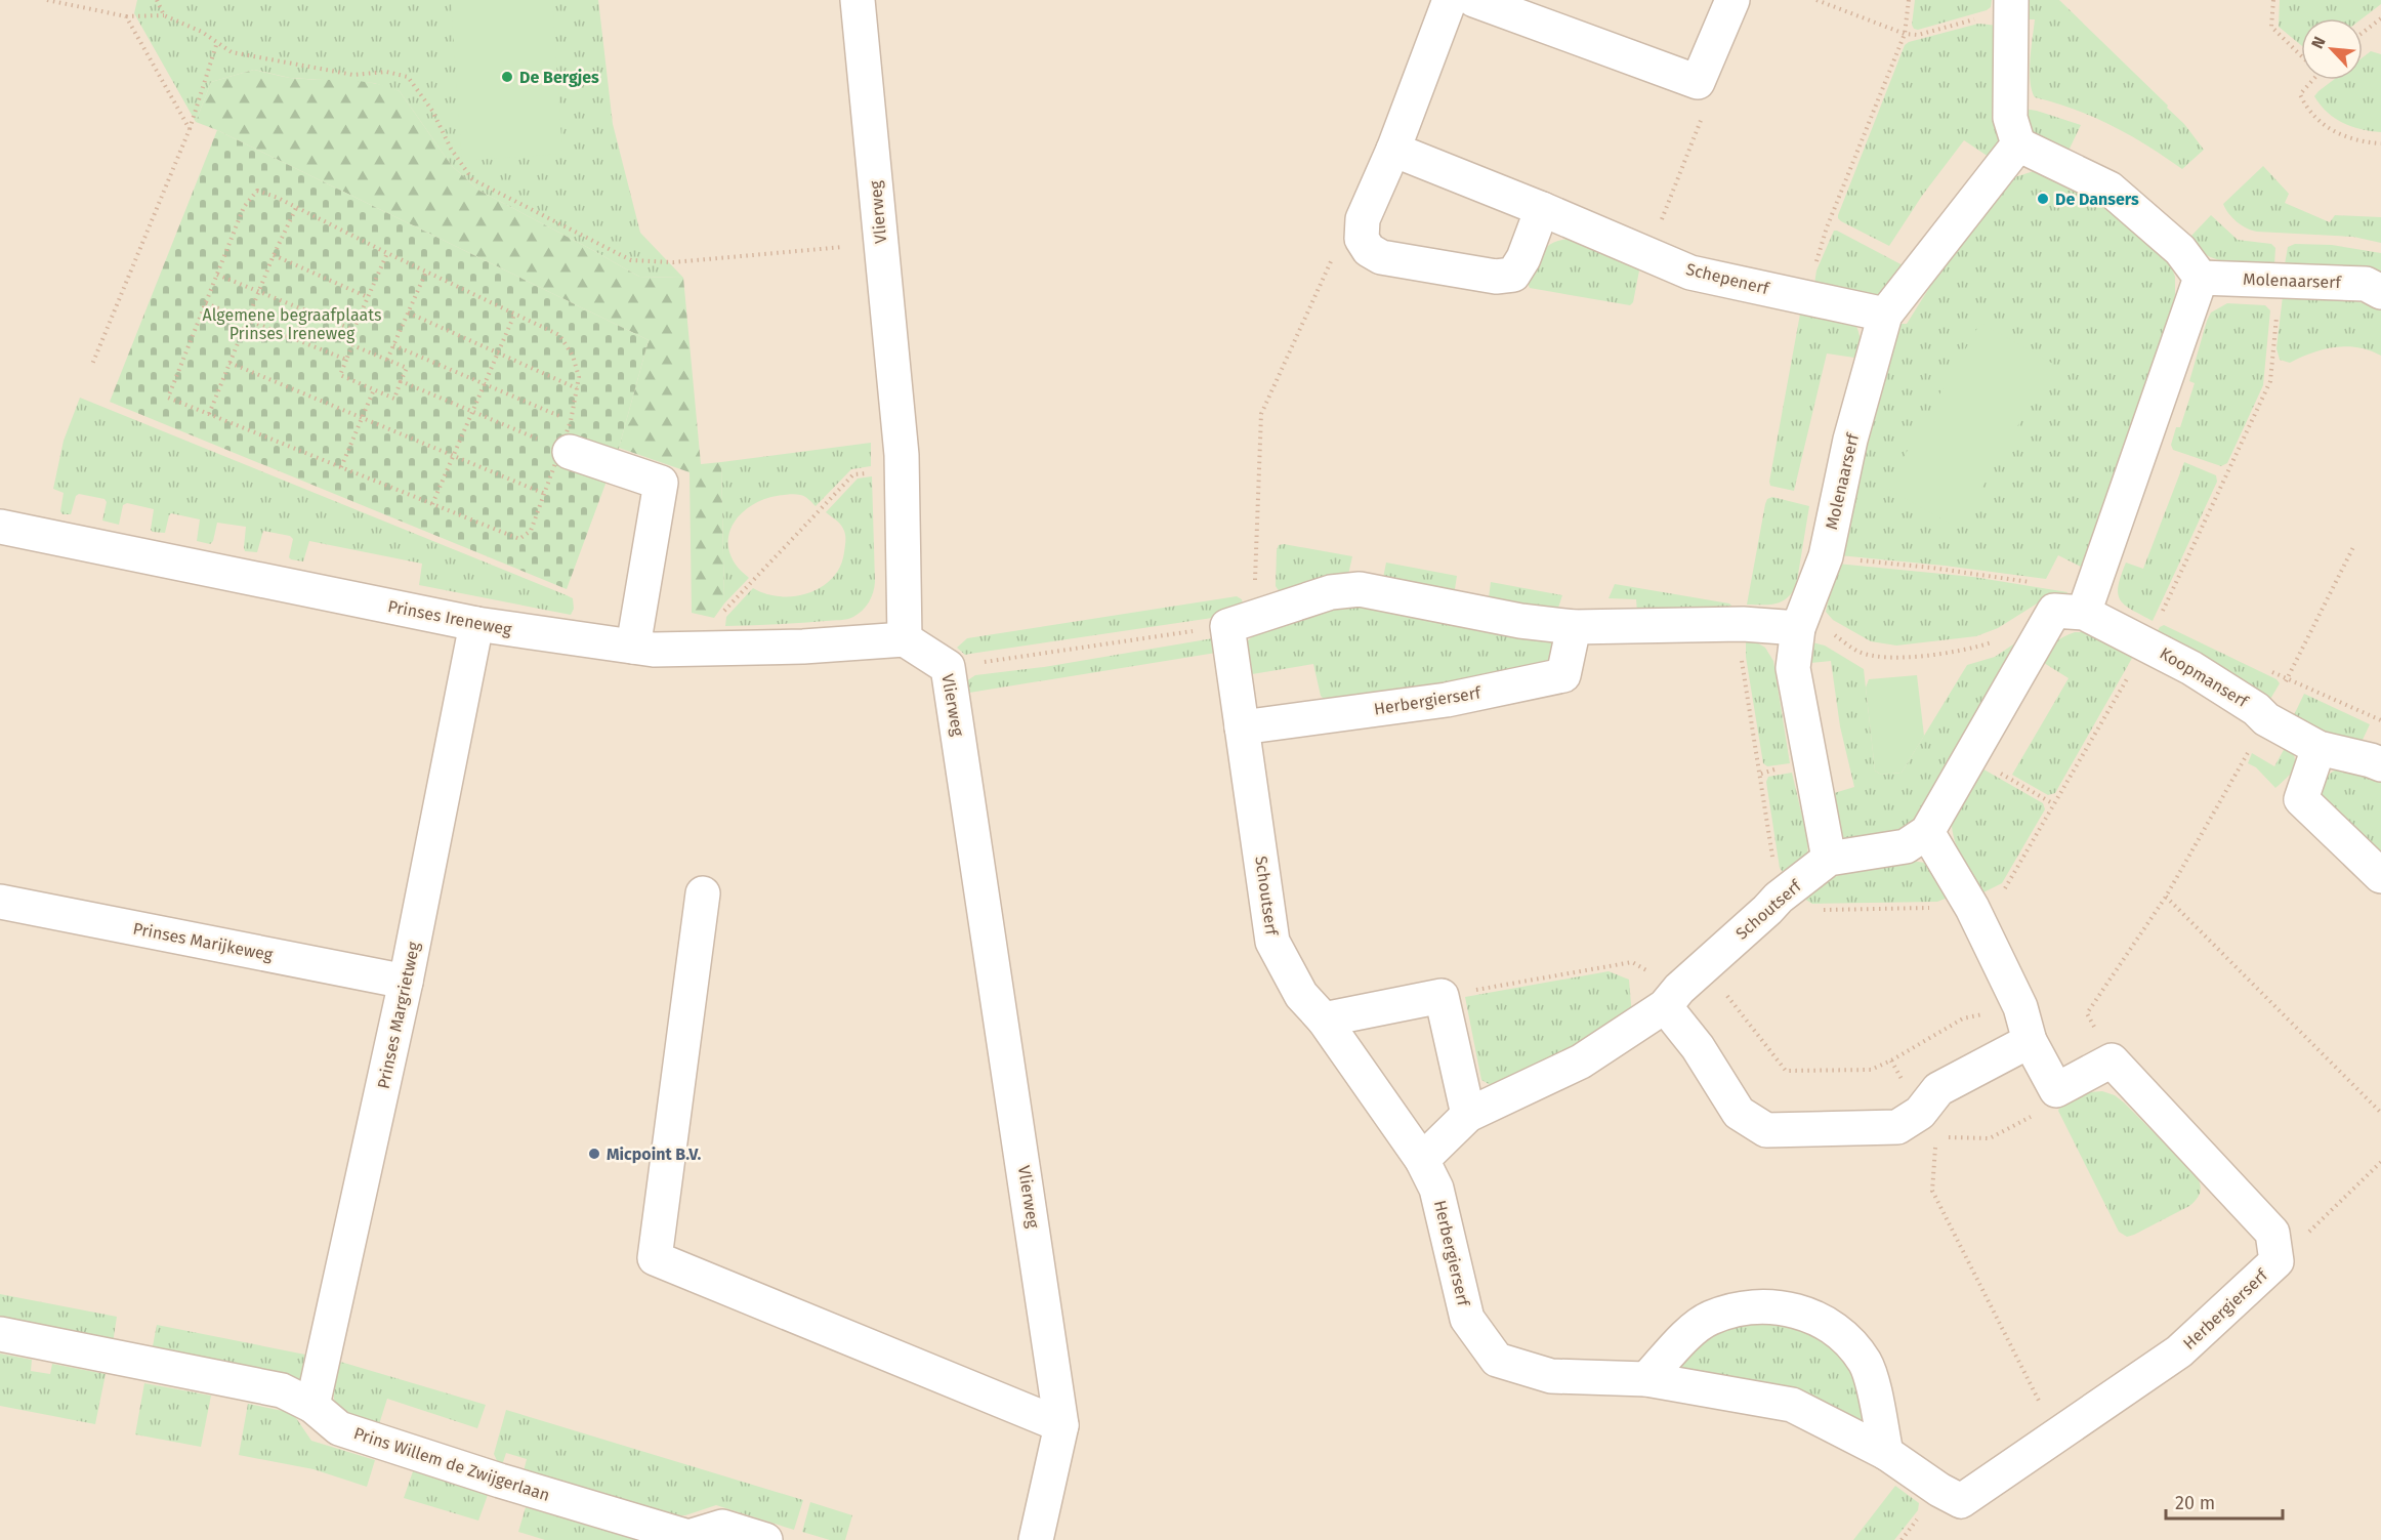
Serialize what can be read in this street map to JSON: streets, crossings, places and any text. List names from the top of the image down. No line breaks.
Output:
{"streets":{"street":["Vlierweg","Schepenerf","Molenaarserf","Prinses Ireneweg","Koopmanserf","Herbergierserf","Schoutserf","Prinses Marijkeweg","Prinses Margrietweg","Prins Willem de Zwijgerlaan"]},"crossings":[["Vlierweg","Prinses Ireneweg"],["Schepenerf","Molenaarserf"],["Molenaarserf","Schoutserf"],["Prinses Ireneweg","Prinses Margrietweg"],["Herbergierserf","Schoutserf"],["Prinses Marijkeweg","Prinses Margrietweg"],["Prinses Margrietweg","Prins Willem de Zwijgerlaan"]],"parks":["Algemene begraafplaats Prinses Ireneweg"],"places":["De Bergjes","De Dansers","Micpoint B.V."],"scale_bar":"20 m","north":"top left"}
